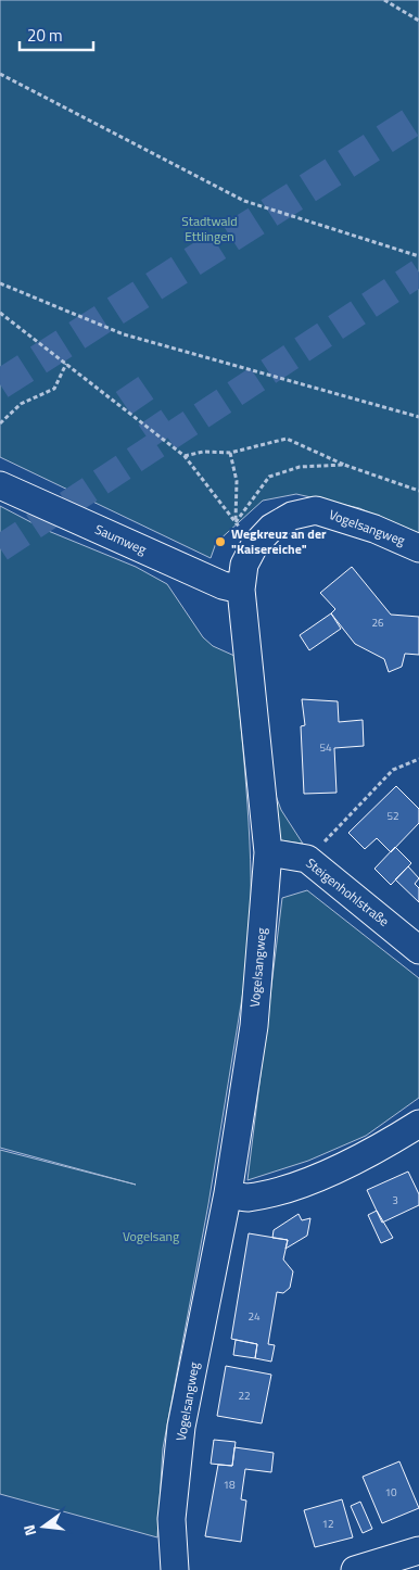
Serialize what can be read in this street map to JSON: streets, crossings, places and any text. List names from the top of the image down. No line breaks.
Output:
{"streets":{"street":["Vogelsangweg","Saumweg","Steigenhohlstraße"]},"crossings":[["Vogelsangweg","Saumweg"],["Vogelsangweg","Steigenhohlstraße"]],"parks":["Stadtwald Ettlingen","Vogelsang"],"places":["Wegkreuz an der \"Kaisereiche\""],"house_numbers":["26","54","52","3","24","22","18","10","12"],"scale_bar":"20 m","north":"left"}
